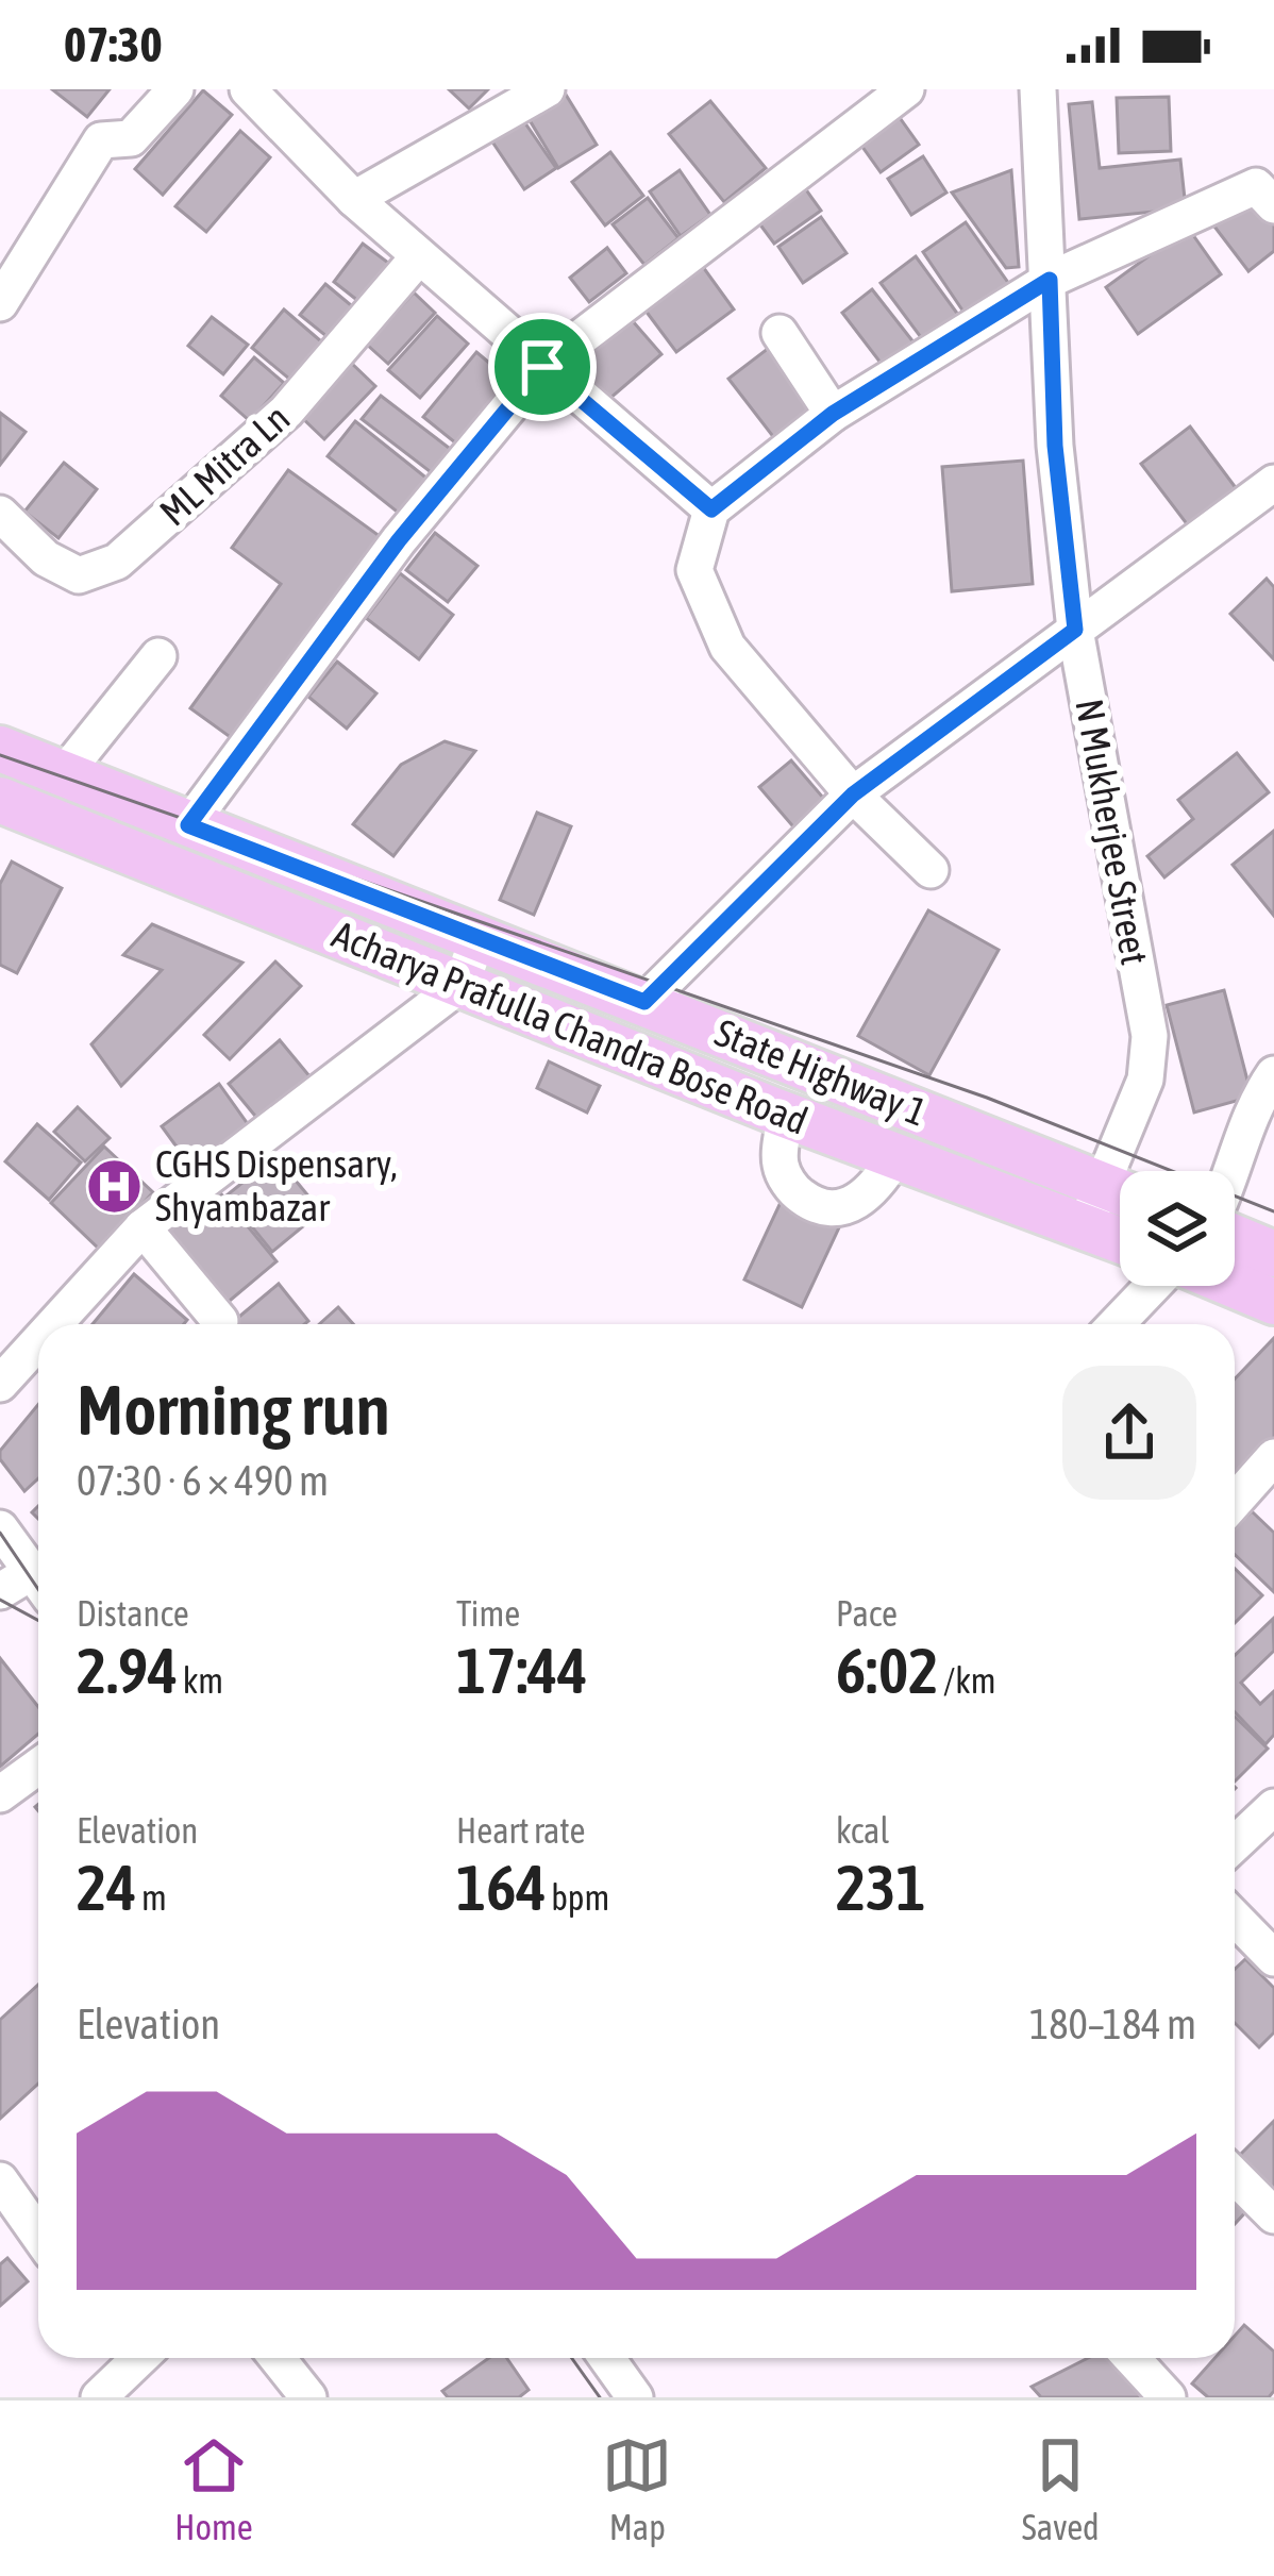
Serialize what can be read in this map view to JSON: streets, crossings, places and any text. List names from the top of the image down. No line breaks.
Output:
{"streets":{"main road":["Acharya Prafulla Chandra Bose Road","State Highway 1"],"street":["ML Mitra Ln","N Mukherjee Street"]},"crossings":[["N Mukherjee Street","Acharya Prafulla Chandra Bose Road"],["Acharya Prafulla Chandra Bose Road","State Highway 1"]],"places":{"hospital":["CGHS Dispensary, Shyambazar"]},"page":{"status":"07:30","heading":["Morning run","07:30 · 6 × 490 m"],"stats":[["Distance","2.94 km"],["Time","17:44"],["Pace","6:02 /km"],["Elevation","24 m"],["Heart rate","164 bpm"],["kcal","231"]],"chart":["Elevation","180–184 m"],"tabs":["Home","Map","Saved"]}}
